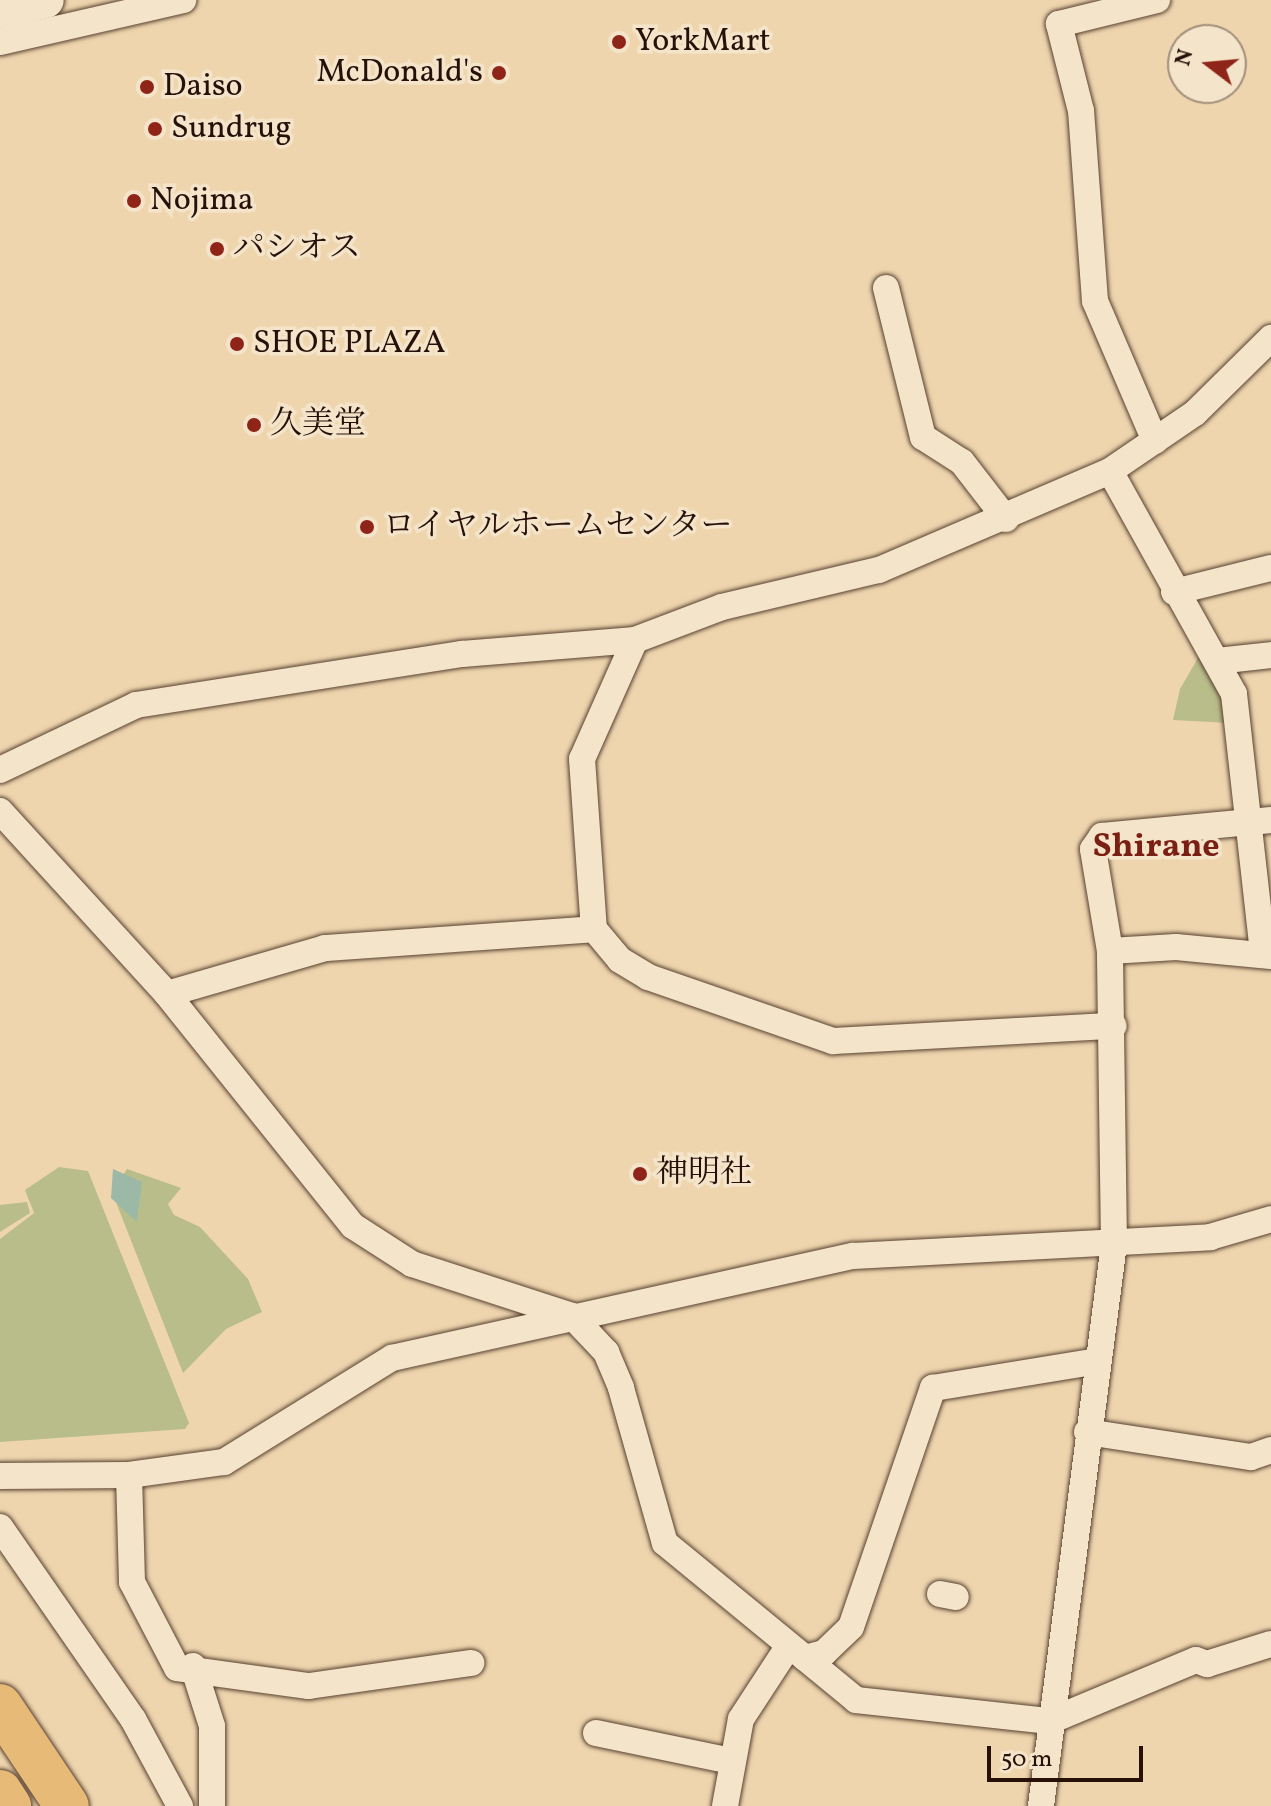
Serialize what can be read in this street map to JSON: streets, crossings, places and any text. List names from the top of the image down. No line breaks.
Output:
{"districts":["Shirane"],"places":["YorkMart","McDonald's","Daiso","Sundrug","Nojima","パシオス","SHOE PLAZA","久美堂","ロイヤルホームセンター","神明社"],"scale_bar":"50 m","north":"left"}
